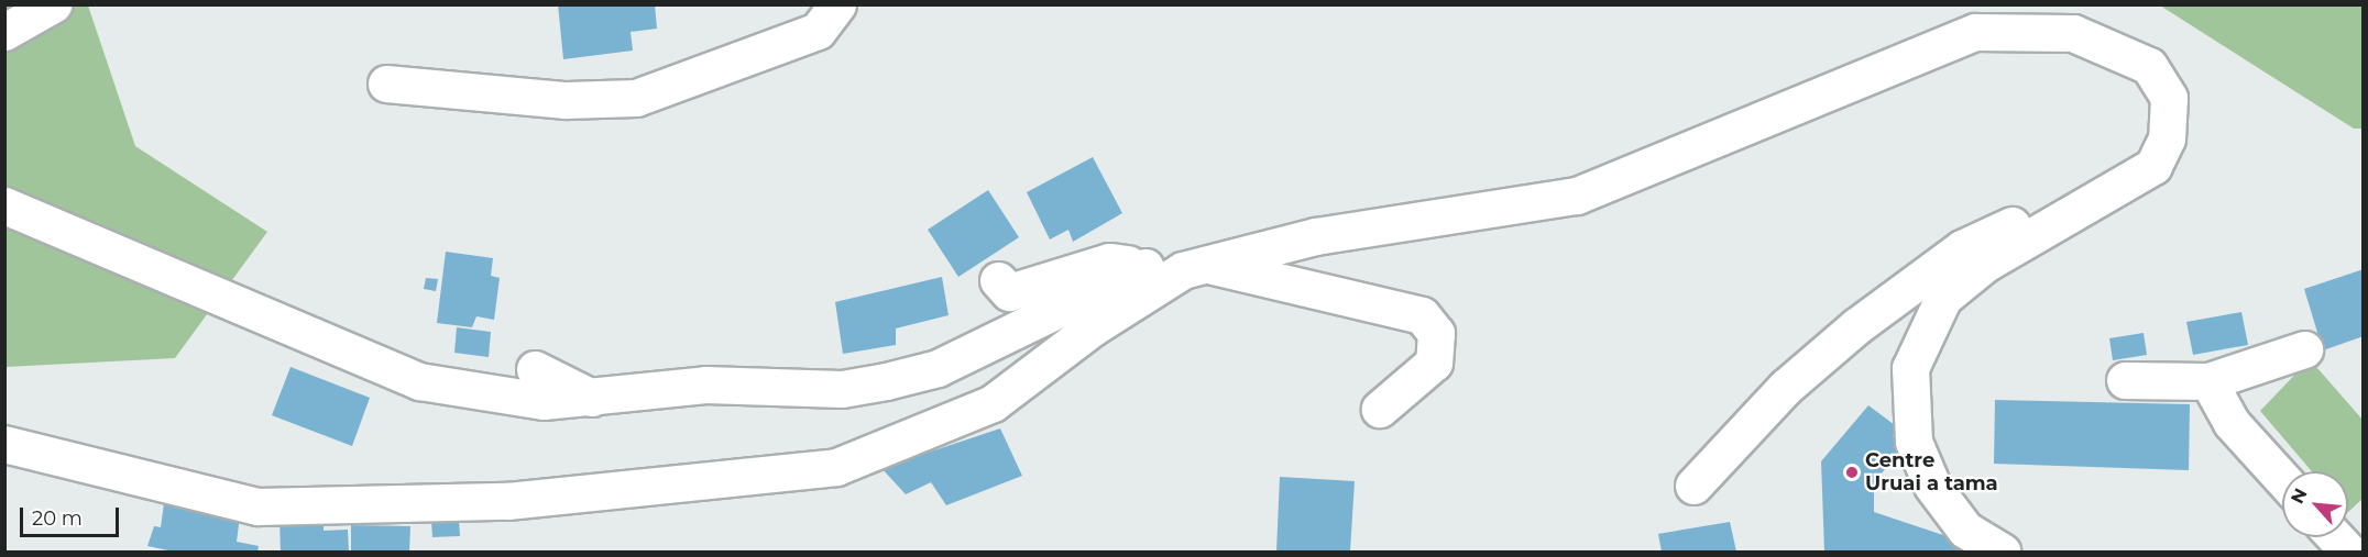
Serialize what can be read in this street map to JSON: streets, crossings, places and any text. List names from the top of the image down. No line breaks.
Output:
{"places":["Centre Uruai a tama"],"scale_bar":"20 m","north":"top left"}
